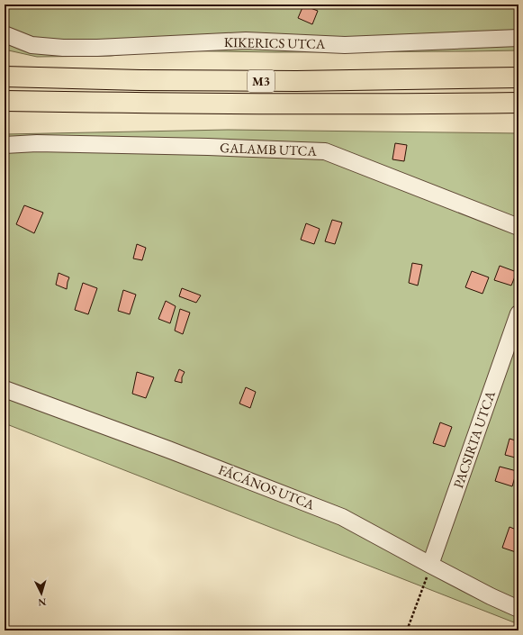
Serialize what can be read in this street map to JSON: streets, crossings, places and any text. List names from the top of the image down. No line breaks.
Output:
{"streets":{"highway":["M3"],"street":["KIKERICS UTCA","GALAMB UTCA","PACSIRTA UTCA","FÁCÁNOS UTCA"]},"crossings":[["PACSIRTA UTCA","FÁCÁNOS UTCA"]],"north":"bottom"}
